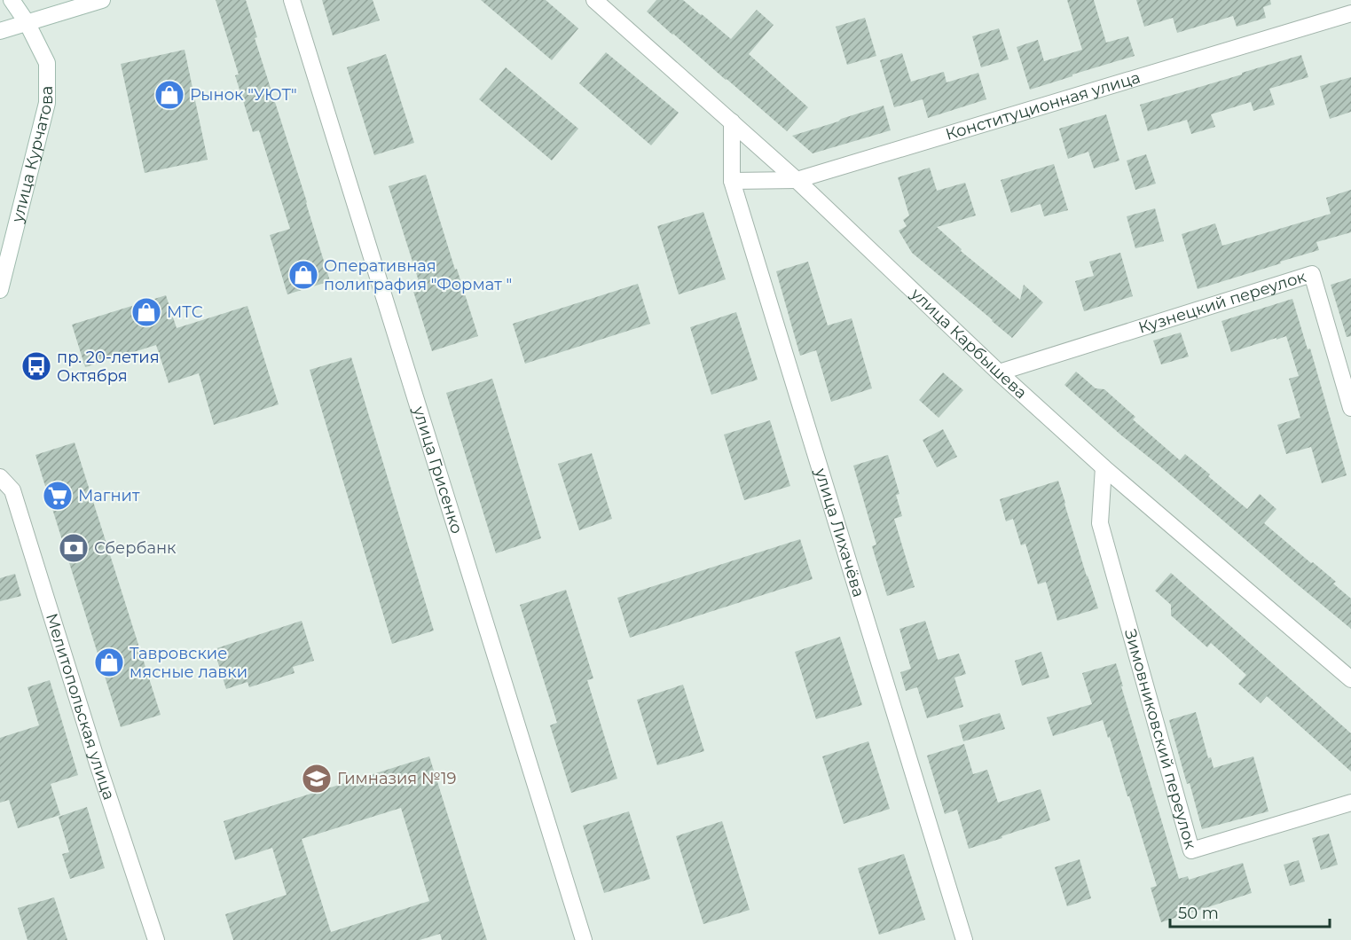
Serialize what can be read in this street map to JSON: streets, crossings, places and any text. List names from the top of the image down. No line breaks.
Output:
{"streets":{"street":["Конституционная улица","улица Курчатова","Кузнецкий переулок","улица Карбышева","улица Грисенко","улица Лихачёва","Мелитопольская улица","Зимовниковский переулок"]},"crossings":[["Конституционная улица","улица Карбышева"],["Конституционная улица","улица Лихачёва"],["Кузнецкий переулок","улица Карбышева"],["улица Карбышева","улица Лихачёва"],["улица Карбышева","Зимовниковский переулок"]],"places":{"shop":["Рынок \"УЮТ\"","Оперативная полиграфия \"Формат \"","МТС","Тавровские мясные лавки"],"bus stop":["пр. 20-летия Октября"],"supermarket":["Магнит"],"bank":["Сбербанк"],"school or university":["Гимназия №19"]},"scale_bar":"50 m"}
